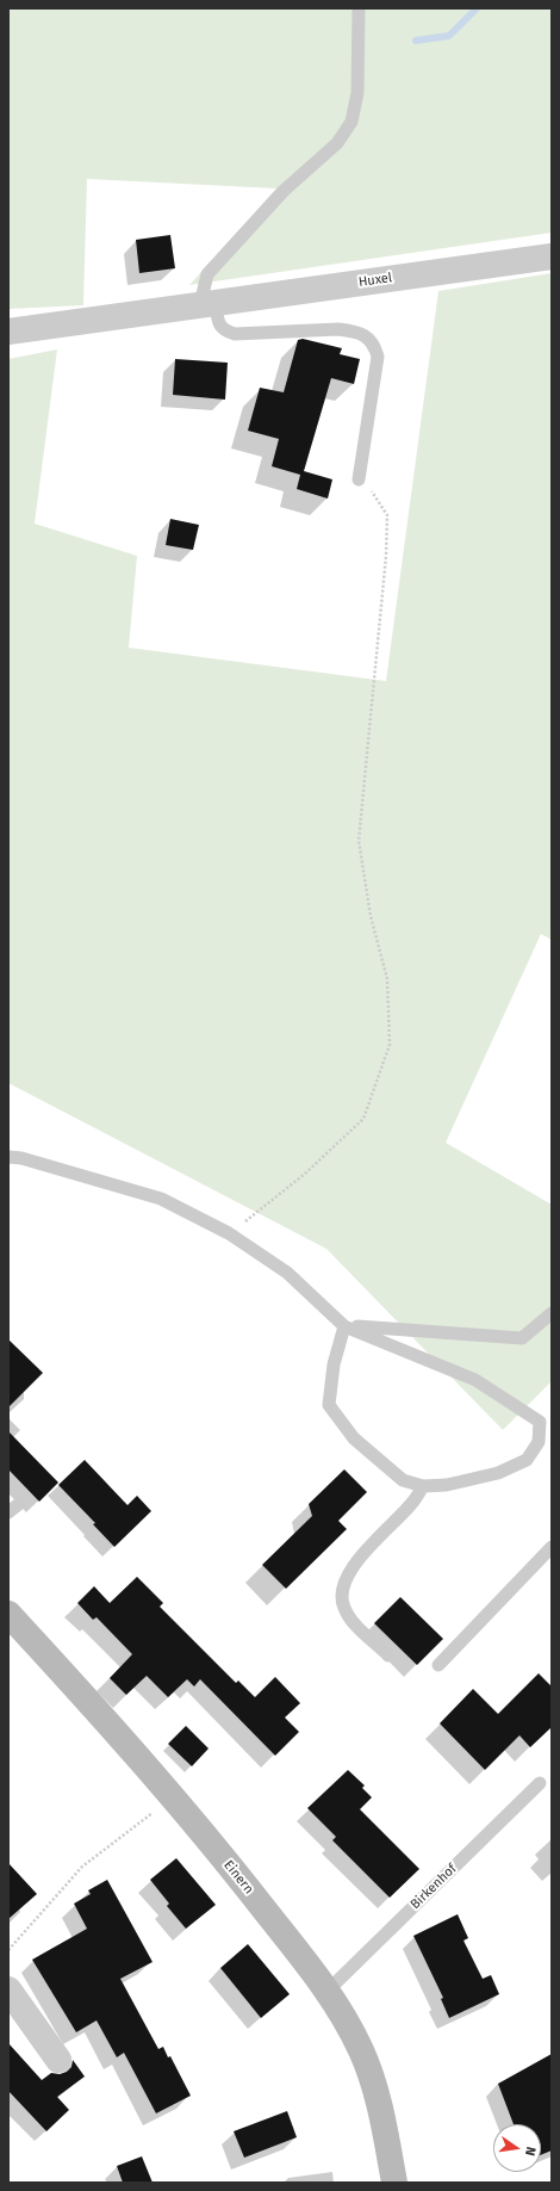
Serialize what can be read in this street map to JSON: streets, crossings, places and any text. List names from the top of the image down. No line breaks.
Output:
{"streets":{"main road":["Einern"],"street":["Huxel"],"lane":["Birkenhof"]},"crossings":[["Einern","Birkenhof"]],"north":"right"}
